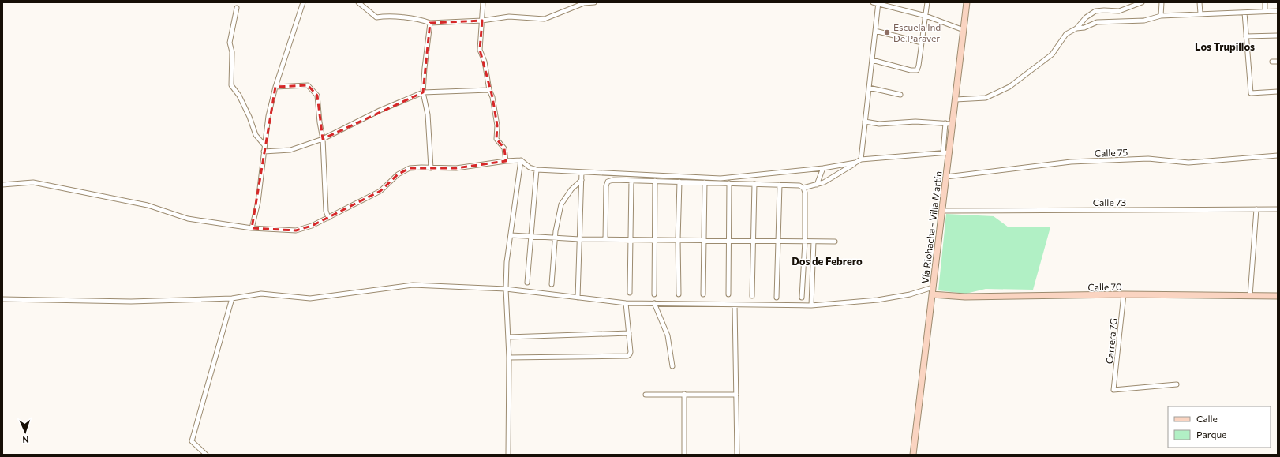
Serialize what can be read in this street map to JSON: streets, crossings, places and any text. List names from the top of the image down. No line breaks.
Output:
{"streets":{"main road":["Vía Riohacha - Villa Martín","Calle 70"],"street":["Calle 75","Calle 73","Carrera 7G"]},"crossings":[["Calle 75","Vía Riohacha - Villa Martín"],["Calle 73","Vía Riohacha - Villa Martín"],["Vía Riohacha - Villa Martín","Calle 70"],["Calle 70","Carrera 7G"]],"districts":["Los Trupillos","Dos de Febrero"],"places":["Escuela Ind De Paraver"],"legend":["Calle","Parque"],"north":"bottom"}
